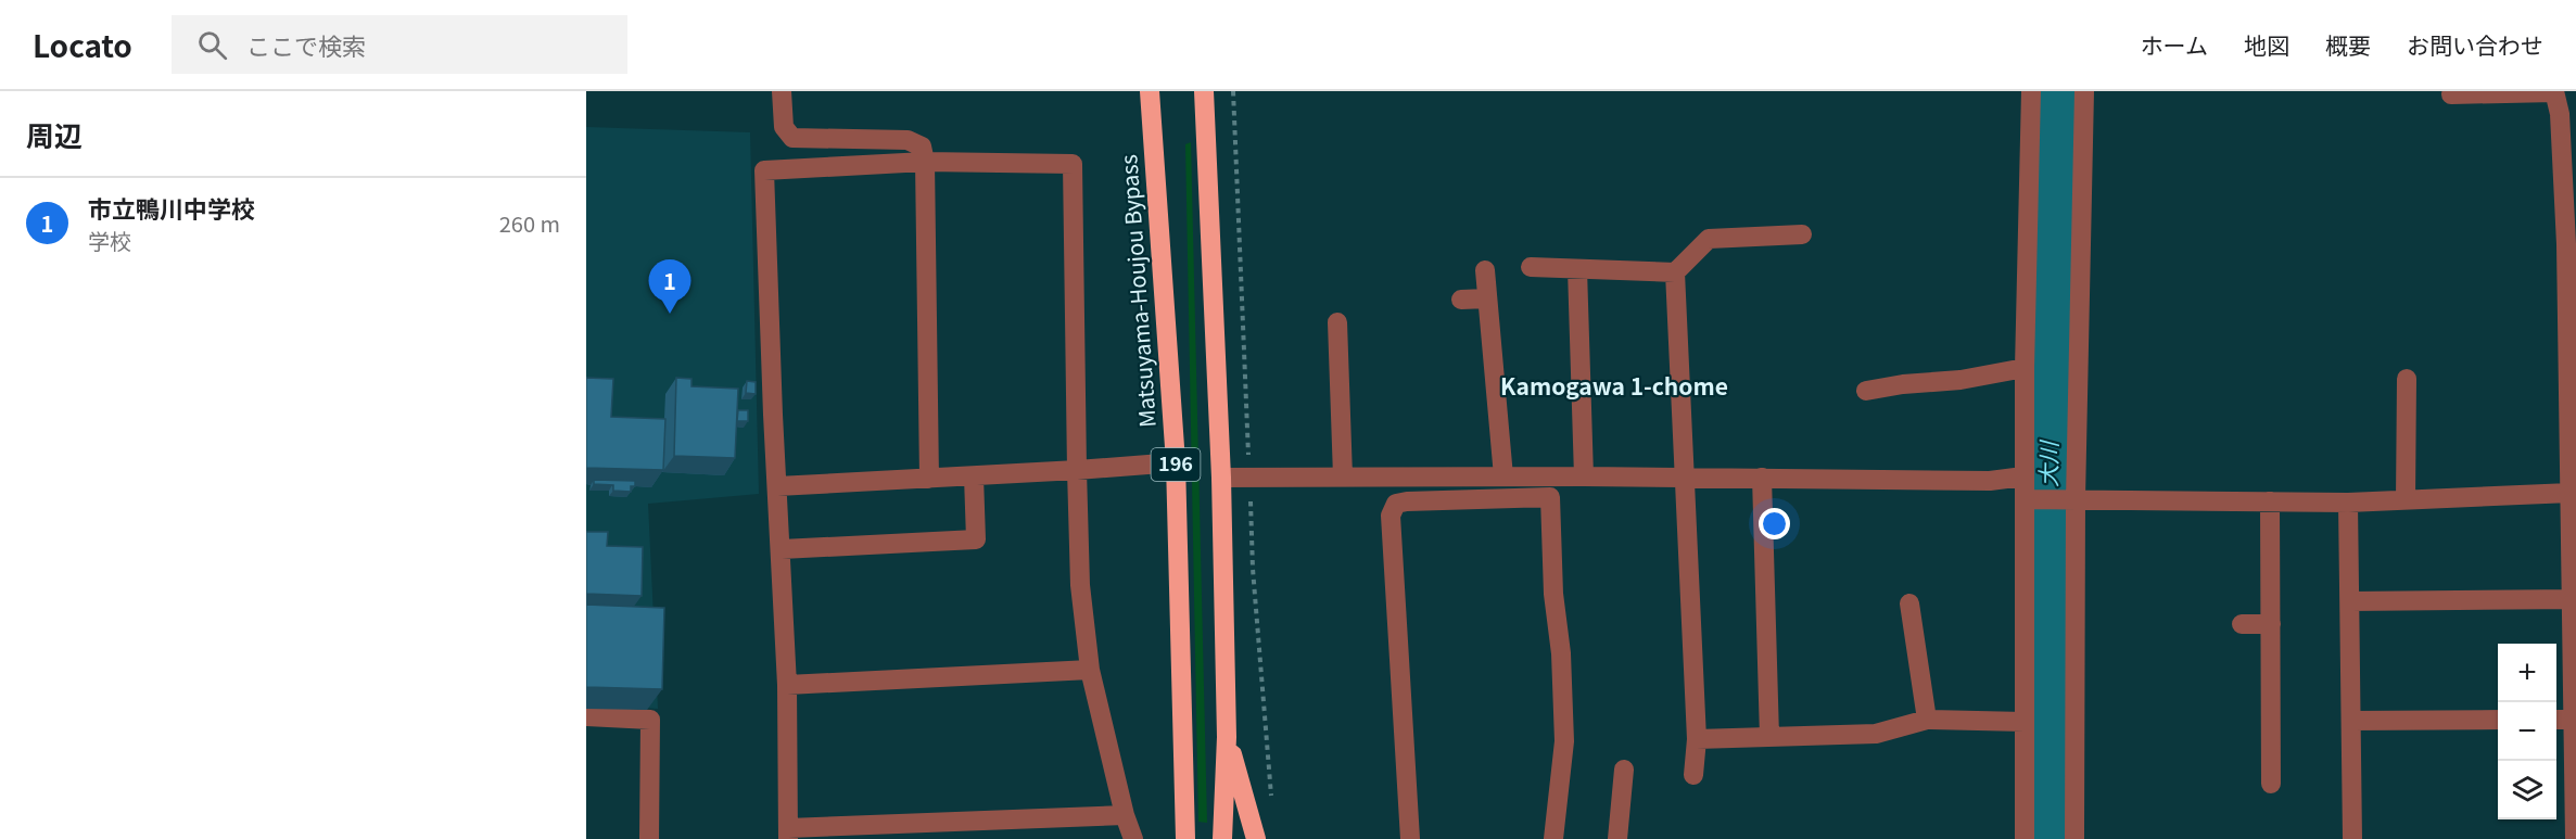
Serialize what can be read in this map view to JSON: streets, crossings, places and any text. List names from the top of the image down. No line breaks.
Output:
{"streets":{"highway":["Matsuyama-Houjou Bypass","196"]},"districts":["Kamogawa 1-chome"],"water":["大川"],"page":{"header":"Locato","search":"ここで検索","nav":["ホーム","地図","概要","お問い合わせ"],"heading":"周辺","list":[{"mark":"1","name":"市立鴨川中学校","note":"学校","value":"260 m"}],"pins":"1","map_buttons":["+","−"]}}
